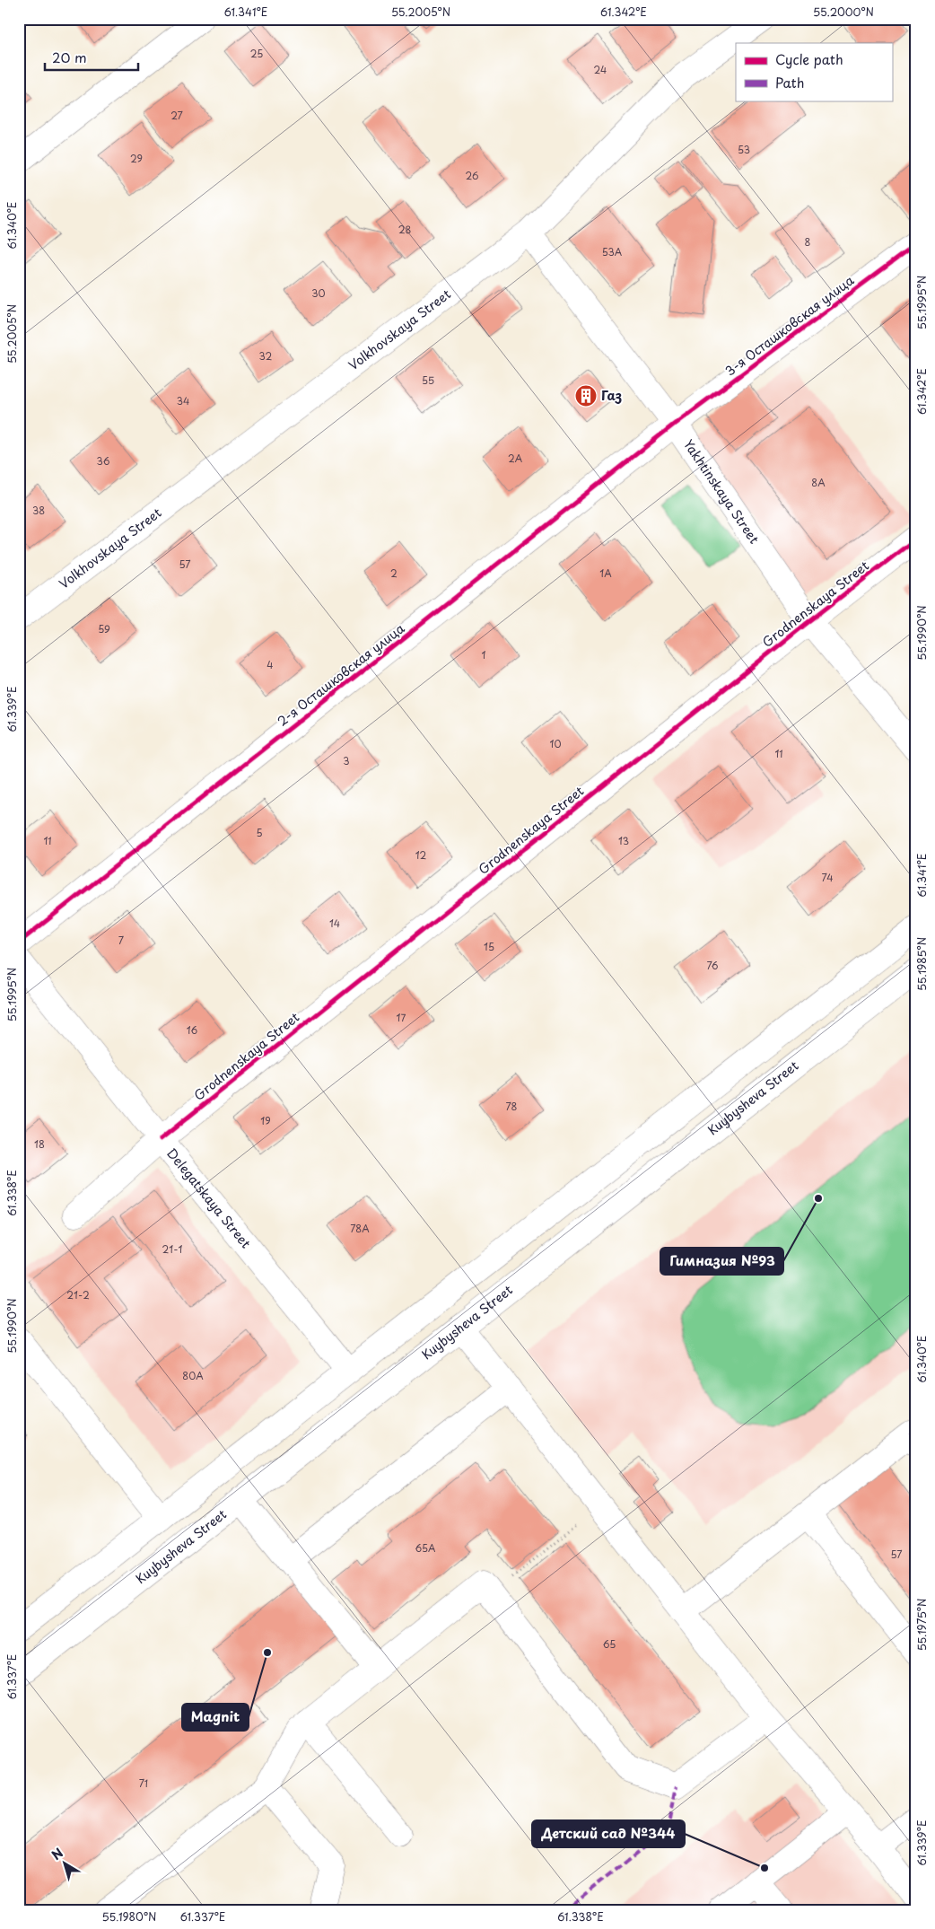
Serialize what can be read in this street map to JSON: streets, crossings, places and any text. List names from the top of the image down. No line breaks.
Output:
{"streets":{"street":["3-я Осташковская улица","Volkhovskaya Street","Yakhtinskaya Street","Grodnenskaya Street","2-я Осташковская улица","Kuybysheva Street","Delegatskaya Street"]},"crossings":[["3-я Осташковская улица","Yakhtinskaya Street"],["3-я Осташковская улица","2-я Осташковская улица"],["Volkhovskaya Street","Yakhtinskaya Street"],["Yakhtinskaya Street","Grodnenskaya Street"],["Yakhtinskaya Street","2-я Осташковская улица"],["Grodnenskaya Street","Delegatskaya Street"],["Kuybysheva Street","Delegatskaya Street"]],"places":{"building":["Газ"],"other":["Гимназия №93","Magnit","Детский сад №344"]},"house_numbers":["25","24","27","53","29","26","28","8","53А","30","32","55","34","2А","36","8А","38","57","2","1А","59","1","4","10","11","3","5","11","13","12","74","14","7","15","76","17","16","78","19","18","78А","21-1","21-2","80А","65А","57","65","71"],"legend":["Cycle path","Path"],"scale_bar":"20 m","north":"top left","coordinates":["61.341°E","55.2005°N","61.342°E","55.2000°N","61.340°E","55.1995°N","55.1990°N","61.339°E","55.1985°N","61.338°E","55.1975°N","61.337°E","55.1980°N"]}
